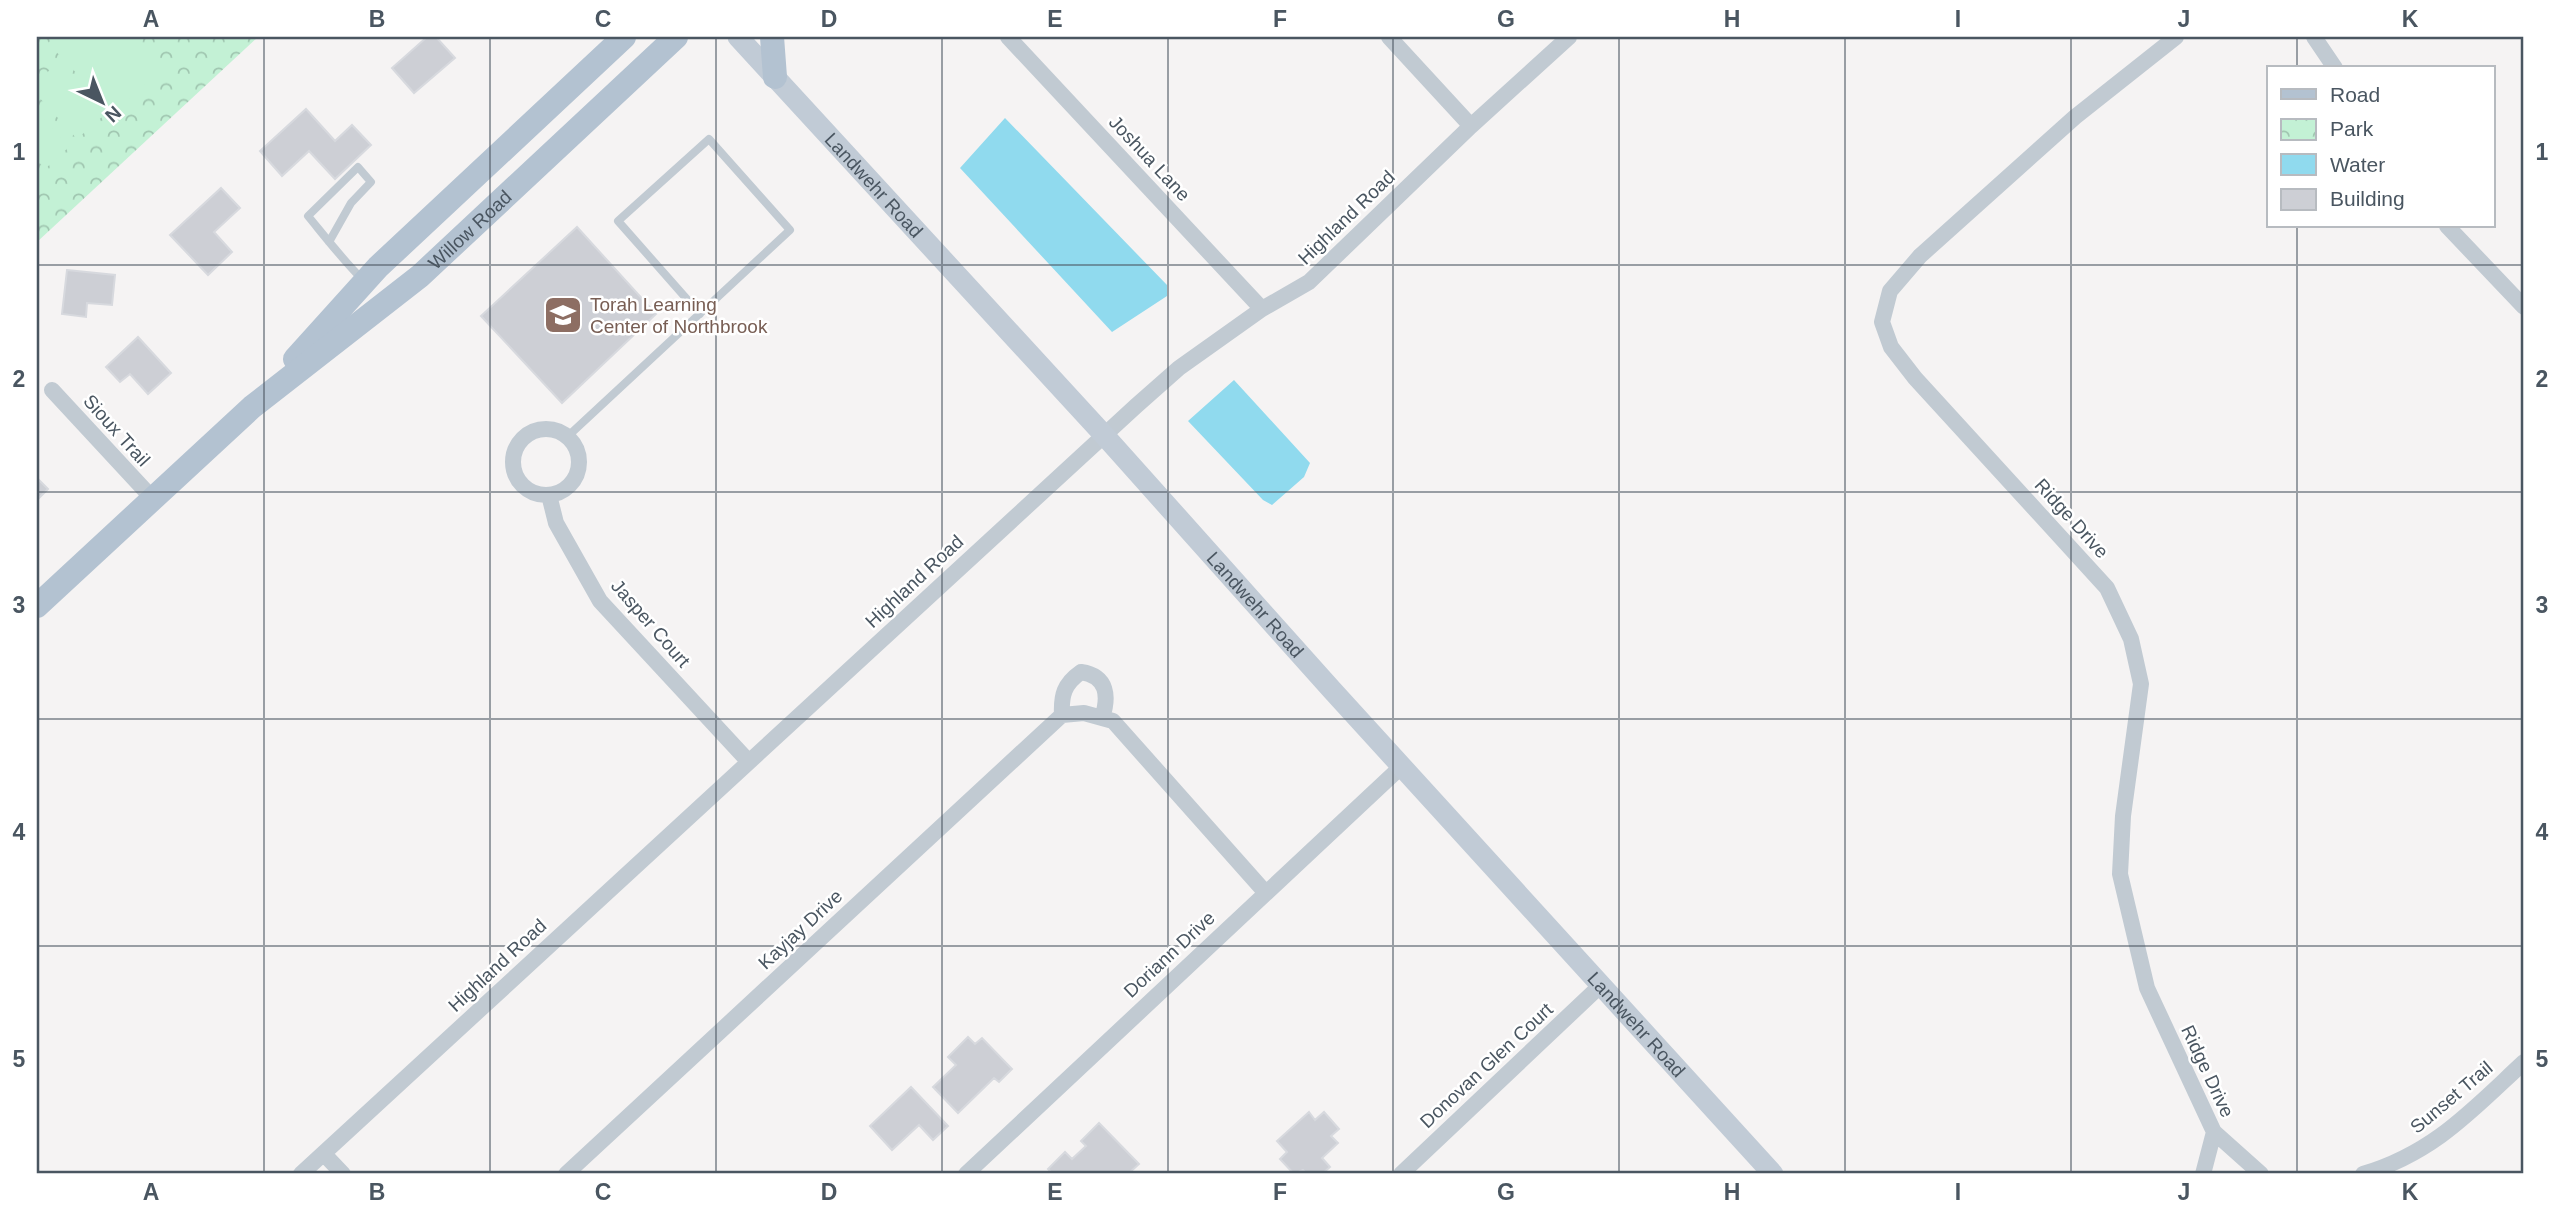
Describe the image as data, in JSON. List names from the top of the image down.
{
  "streets": {
    "main road": ["Landwehr Road", "Willow Road"],
    "street": [
      "Joshua Lane",
      "Highland Road",
      "Sioux Trail",
      "Ridge Drive",
      "Jasper Court",
      "Kayjay Drive",
      "Doriann Drive",
      "Donovan Glen Court",
      "Sunset Trail"
    ]
  },
  "crossings": [
    ["Joshua Lane", "Highland Road"],
    ["Landwehr Road", "Highland Road"],
    ["Landwehr Road", "Doriann Drive"],
    ["Landwehr Road", "Donovan Glen Court"],
    ["Highland Road", "Jasper Court"],
    ["Willow Road", "Sioux Trail"]
  ],
  "places": {
    "school or university": ["Torah Learning Center of Northbrook"]
  },
  "legend": [
    "Road",
    "Park",
    "Water",
    "Building"
  ],
  "north": "bottom right",
  "grid": {
    "columns": [
      "A",
      "B",
      "C",
      "D",
      "E",
      "F",
      "G",
      "H",
      "I",
      "J",
      "K"
    ],
    "rows": [
      "1",
      "2",
      "3",
      "4",
      "5"
    ]
  }
}
